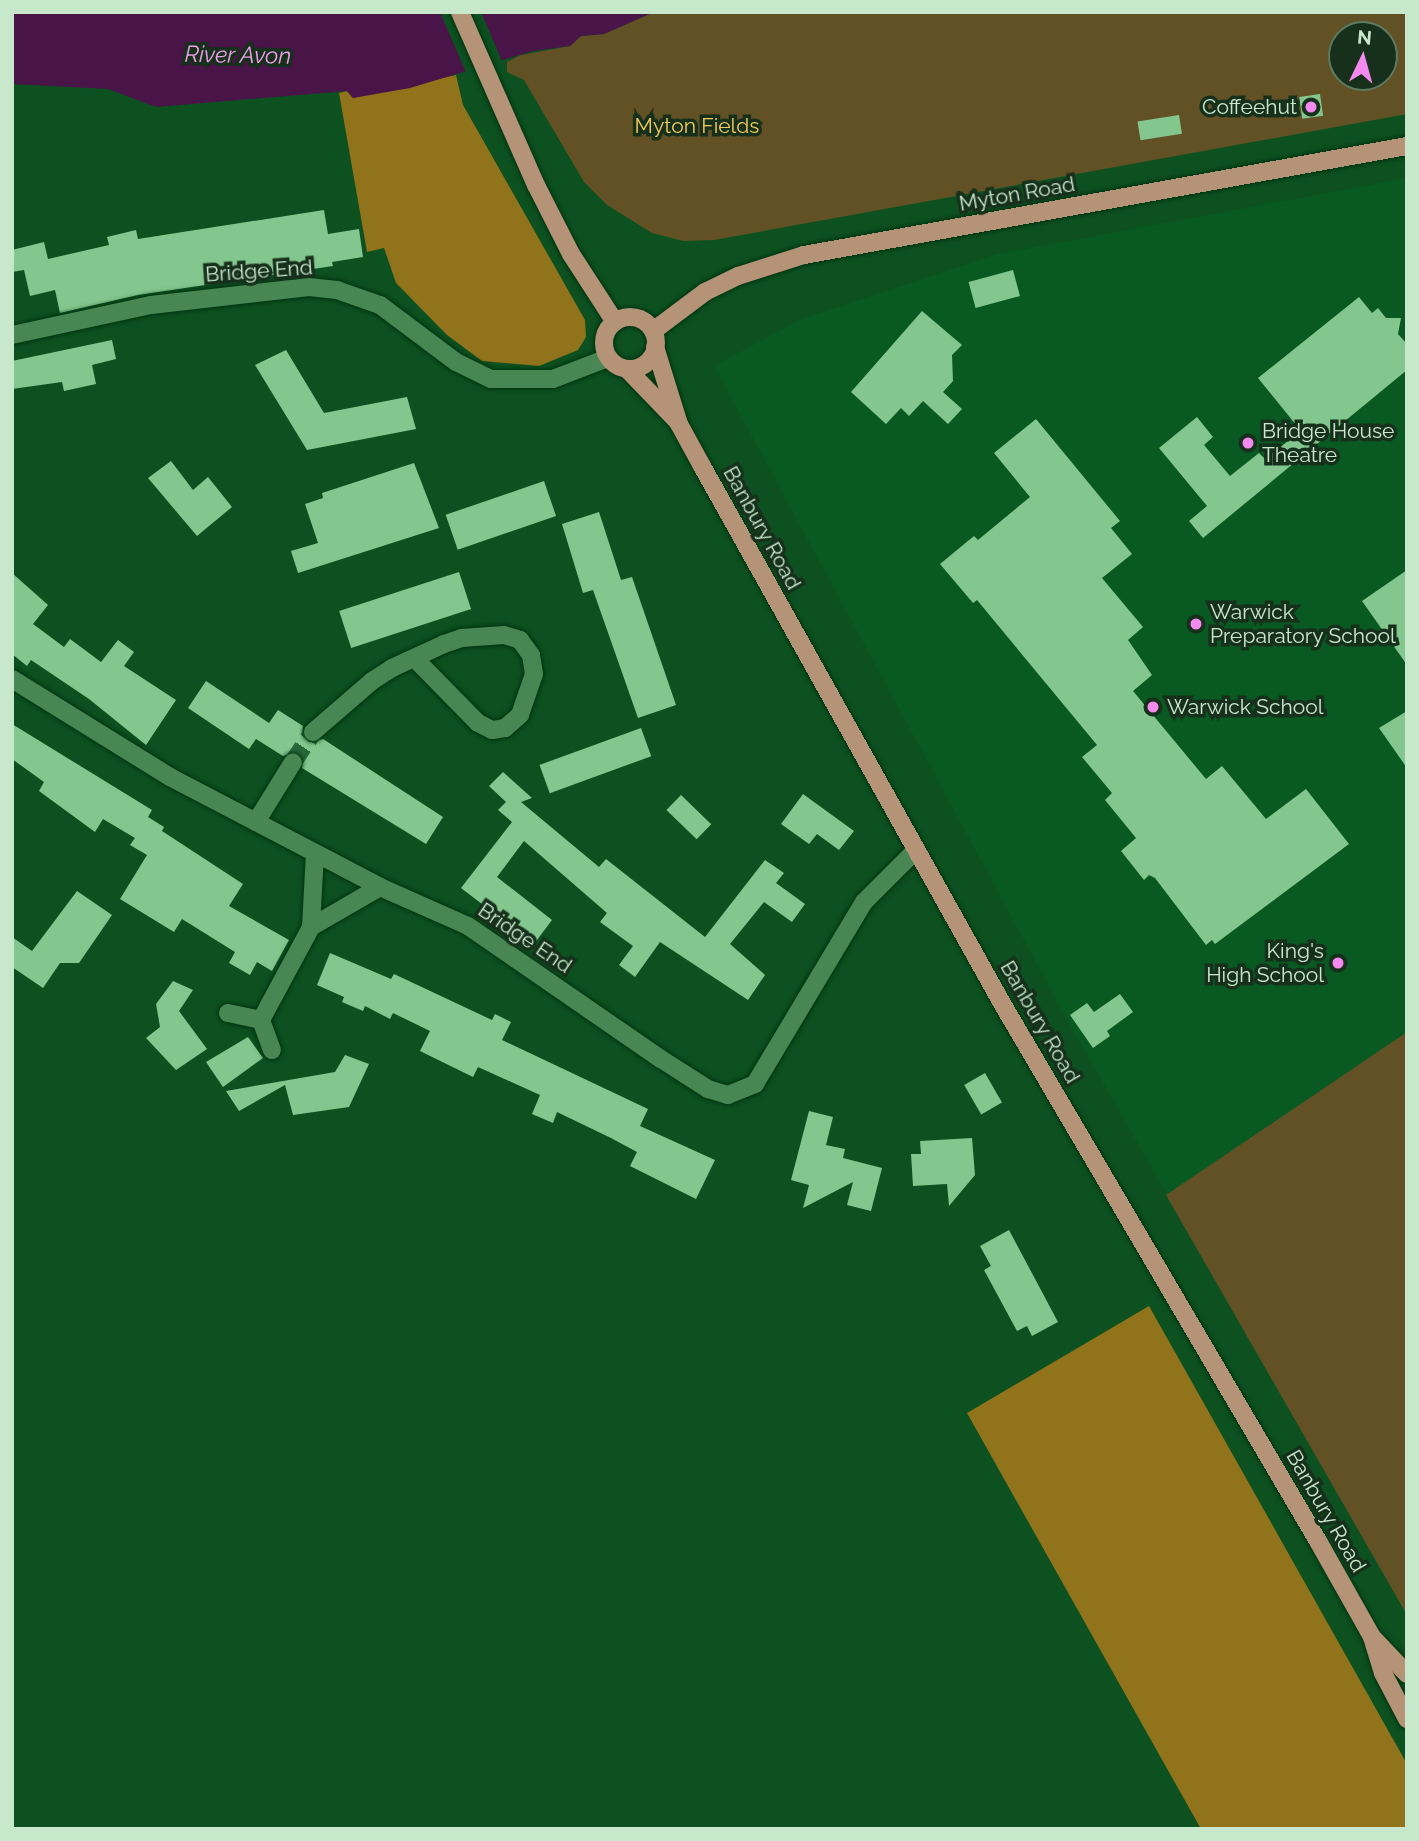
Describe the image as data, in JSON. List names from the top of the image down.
{
  "streets": {
    "main road": ["Myton Road", "Banbury Road"],
    "street": ["Bridge End"]
  },
  "crossings": [
    ["Myton Road", "Bridge End"],
    ["Myton Road", "Banbury Road"],
    ["Bridge End", "Banbury Road"]
  ],
  "water": ["River Avon"],
  "parks": ["Myton Fields"],
  "places": [
    "Coffeehut",
    "Bridge House Theatre",
    "Warwick Preparatory School",
    "Warwick School",
    "King's High School"
  ],
  "north": "top"
}
